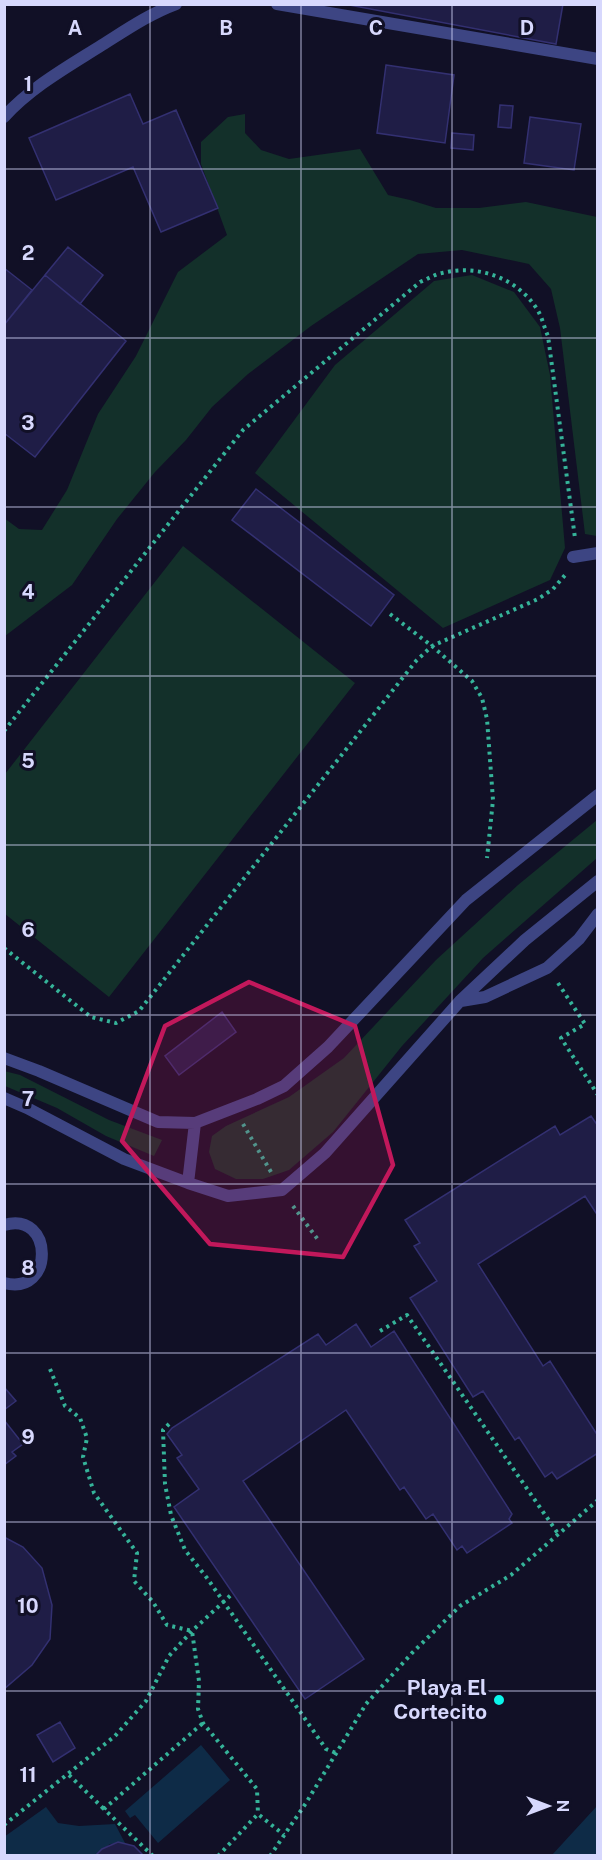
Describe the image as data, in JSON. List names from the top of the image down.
{
  "places": ["Playa El Cortecito"],
  "north": "right",
  "grid": {
    "columns": [
      "A",
      "B",
      "C",
      "D"
    ],
    "rows": [
      "1",
      "2",
      "3",
      "4",
      "5",
      "6",
      "7",
      "8",
      "9",
      "10",
      "11"
    ]
  }
}
